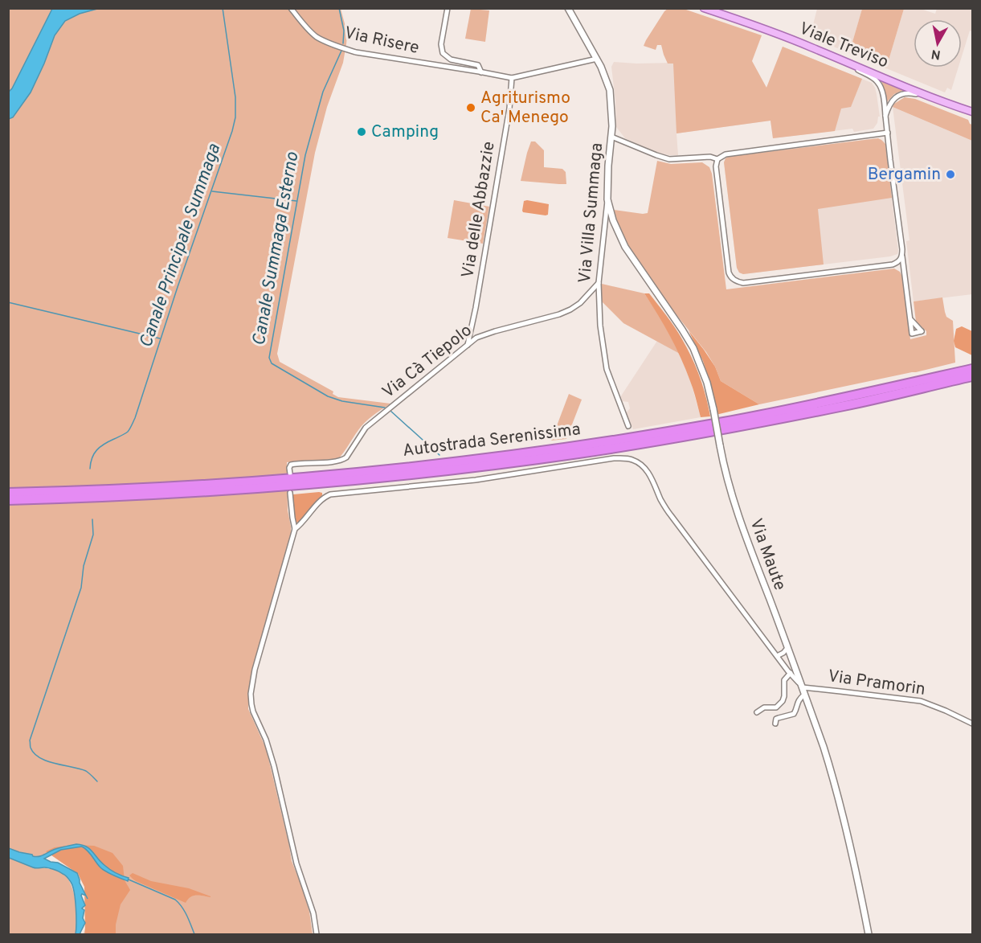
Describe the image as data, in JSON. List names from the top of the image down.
{
  "streets": {
    "highway": ["Autostrada Serenissima"],
    "main road": ["Viale Treviso"],
    "street": [
      "Via Risere",
      "Via delle Abbazzie",
      "Via Villa Summaga",
      "Via Cà Tiepolo",
      "Via Maute",
      "Via Pramorin"
    ]
  },
  "crossings": [
    ["Via Risere", "Via delle Abbazzie"],
    ["Via delle Abbazzie", "Via Cà Tiepolo"],
    ["Via Villa Summaga", "Via Cà Tiepolo"],
    ["Via Villa Summaga", "Via Maute"],
    ["Via Maute", "Via Pramorin"]
  ],
  "water": ["Canale Principale Summaga", "Canale Summaga Esterno"],
  "places": ["Agriturismo Ca' Menego", "Camping", "Bergamin"],
  "north": "bottom"
}
